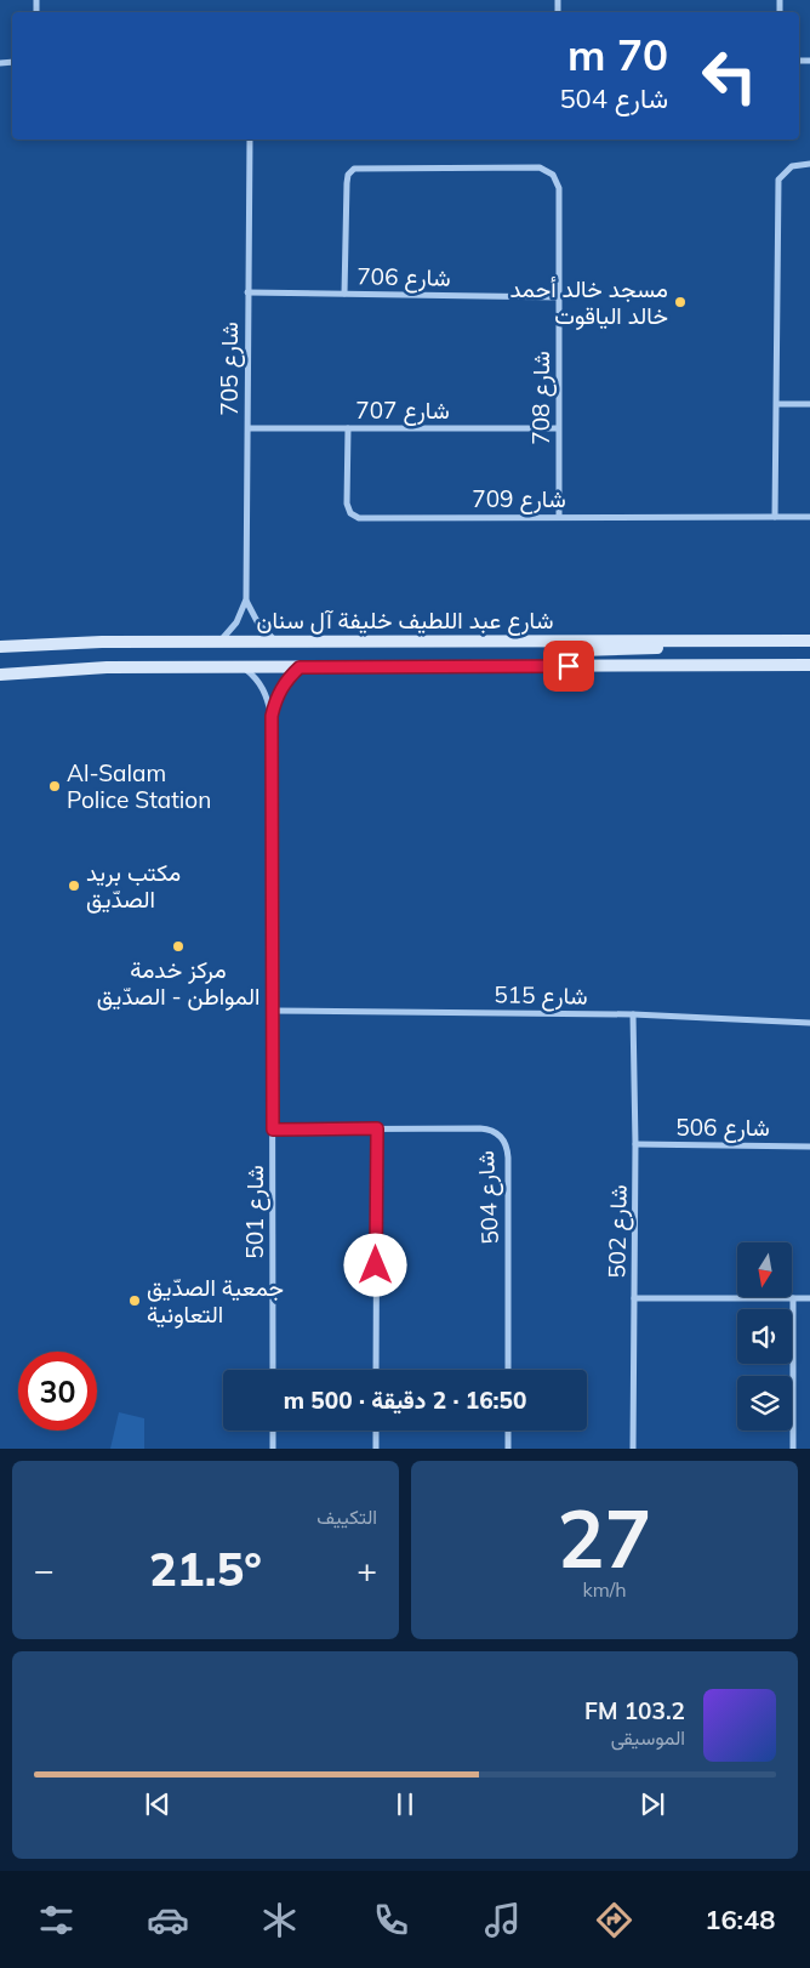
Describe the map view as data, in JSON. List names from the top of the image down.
{
  "streets": {
    "street": [
      "شارع 706",
      "شارع 705",
      "شارع 708",
      "شارع 707",
      "شارع 709",
      "شارع عبد اللطيف خليفة آل سنان",
      "شارع 515",
      "شارع 506",
      "شارع 504",
      "شارع 501",
      "شارع 502"
    ]
  },
  "crossings": [
    ["شارع 706", "شارع 705"],
    ["شارع 706", "شارع 708"],
    ["شارع 705", "شارع 707"],
    ["شارع 705", "شارع عبد اللطيف خليفة آل سنان"],
    ["شارع 708", "شارع 707"],
    ["شارع 708", "شارع 709"],
    ["شارع 707", "شارع 709"],
    ["شارع عبد اللطيف خليفة آل سنان", "شارع 501"],
    ["شارع 515", "شارع 501"],
    ["شارع 515", "شارع 502"],
    ["شارع 506", "شارع 502"],
    ["شارع 504", "شارع 501"]
  ],
  "places": [
    "مسجد خالد أحمد خالد الياقوت",
    "Al-Salam Police Station",
    "مكتب بريد الصدّيق",
    "مركز خدمة المواطن - الصدّيق",
    "جمعية الصدّيق التعاونية"
  ],
  "north": "bottom",
  "page": {
    "turn": ["70 m", "شارع 504"],
    "limit": "30",
    "trip": "16:50 · 2 دقيقة · 500 m",
    "tile": [
      ["27", "km/h"],
      "التكييف"
    ],
    "heat": ["−", "21.5°", "+"],
    "song": ["103.2 FM", "الموسيقى"],
    "tabs": "16:48"
  }
}
